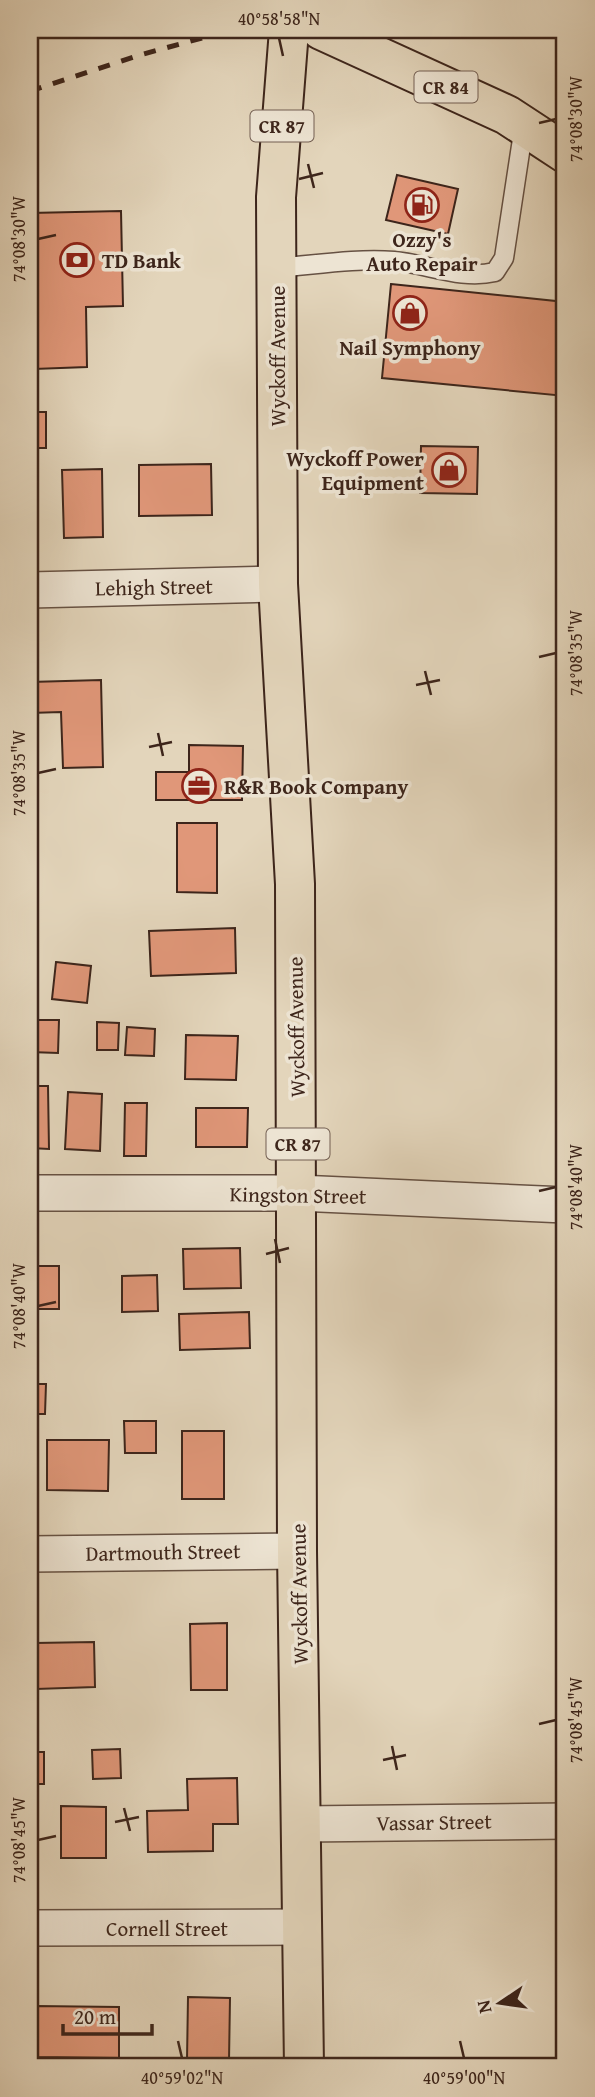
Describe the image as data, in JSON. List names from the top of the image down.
{
  "streets": {
    "main road": ["CR 84", "CR 87", "Wyckoff Avenue"],
    "street": [
      "Lehigh Street",
      "Kingston Street",
      "Dartmouth Street",
      "Vassar Street",
      "Cornell Street"
    ]
  },
  "crossings": [
    ["Wyckoff Avenue", "Lehigh Street"],
    ["Wyckoff Avenue", "Kingston Street"],
    ["Wyckoff Avenue", "Dartmouth Street"],
    ["Wyckoff Avenue", "Vassar Street"],
    ["Wyckoff Avenue", "Cornell Street"]
  ],
  "places": {
    "fuel station": ["Ozzy's Auto Repair"],
    "bank": ["TD Bank"],
    "shop": ["Nail Symphony", "Wyckoff Power Equipment"],
    "office": ["R&R Book Company"]
  },
  "scale_bar": "20 m",
  "north": "left",
  "coordinates": [
    "40°58'58\"N",
    "74°08'30\"W",
    "74°08'35\"W",
    "74°08'40\"W",
    "74°08'45\"W",
    "40°59'02\"N",
    "40°59'00\"N"
  ]
}
